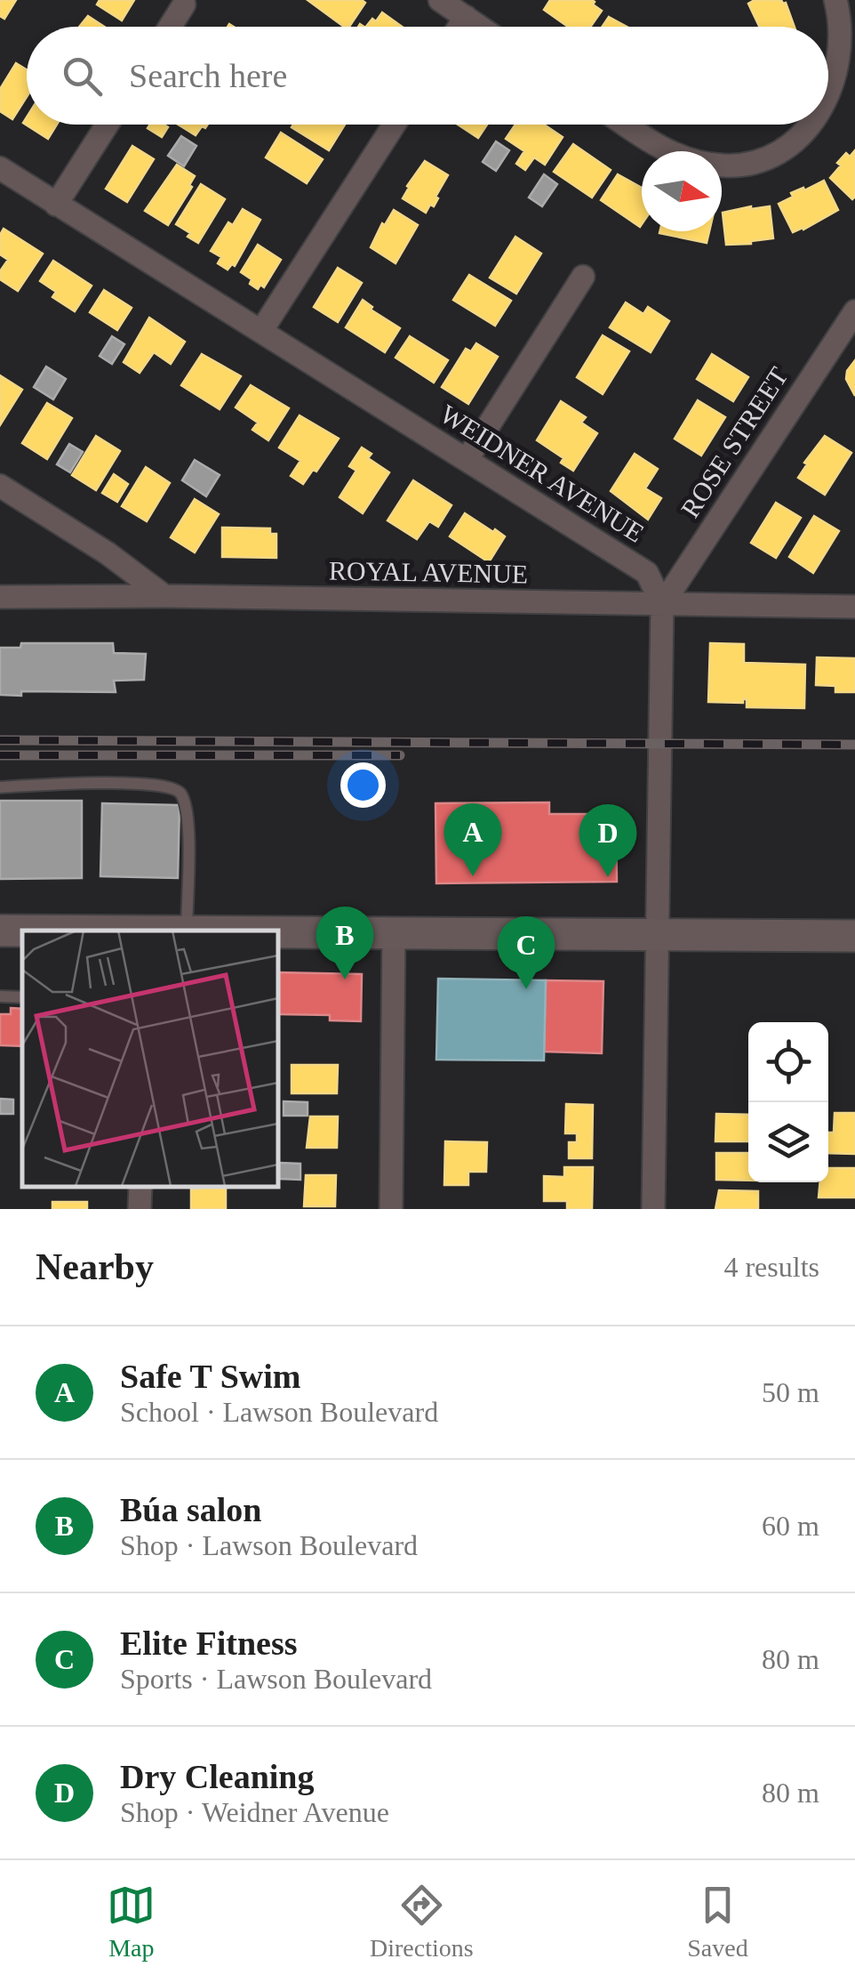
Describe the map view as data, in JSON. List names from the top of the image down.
{
  "streets": {
    "street": ["ROSE STREET", "WEIDNER AVENUE", "ROYAL AVENUE"]
  },
  "crossings": [
    ["ROSE STREET", "WEIDNER AVENUE"],
    ["ROSE STREET", "ROYAL AVENUE"],
    ["WEIDNER AVENUE", "ROYAL AVENUE"]
  ],
  "north": "right",
  "page": {
    "search": "Search here",
    "pins": [
      "A",
      "D",
      "B",
      "C"
    ],
    "heading": ["Nearby", "4 results"],
    "list": [
      {
        "mark": "A",
        "name": "Safe T Swim",
        "note": "School · Lawson Boulevard",
        "value": "50 m"
      },
      {
        "mark": "B",
        "name": "Búa salon",
        "note": "Shop · Lawson Boulevard",
        "value": "60 m"
      },
      {
        "mark": "C",
        "name": "Elite Fitness",
        "note": "Sports · Lawson Boulevard",
        "value": "80 m"
      },
      {
        "mark": "D",
        "name": "Dry Cleaning",
        "note": "Shop · Weidner Avenue",
        "value": "80 m"
      }
    ],
    "nav": ["Map", "Directions", "Saved"]
  }
}
